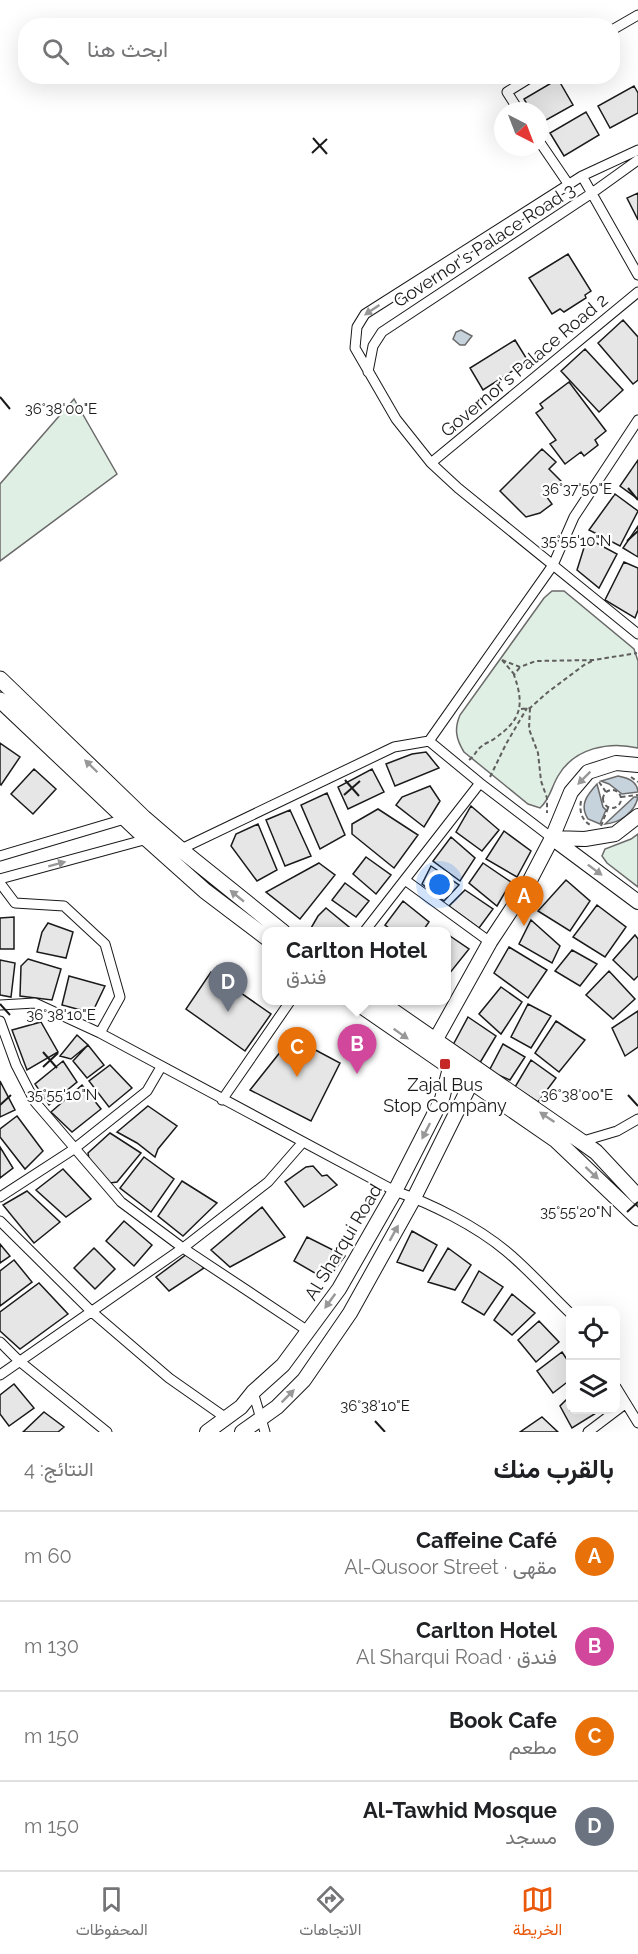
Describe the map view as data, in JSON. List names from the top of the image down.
{
  "streets": {
    "street": ["Governor's Palace Road 3", "Governor's Palace Road 2", "Al Sharqui Road"]
  },
  "places": {
    "transit": ["Zajal Bus Stop Company"]
  },
  "north": "bottom right",
  "page": {
    "search": "ابحث هنا",
    "pins": [
      "A",
      "D",
      "B",
      "C"
    ],
    "popup": ["Carlton Hotel", "فندق"],
    "heading": ["بالقرب منك", "النتائج: 4"],
    "list": [
      {
        "mark": "A",
        "name": "Caffeine Café",
        "note": "مقهى · Al-Qusoor Street",
        "value": "60 m"
      },
      {
        "mark": "B",
        "name": "Carlton Hotel",
        "note": "فندق · Al Sharqui Road",
        "value": "130 m"
      },
      {
        "mark": "C",
        "name": "Book Cafe",
        "note": "مطعم",
        "value": "150 m"
      },
      {
        "mark": "D",
        "name": "Al-Tawhid Mosque",
        "note": "مسجد",
        "value": "150 m"
      }
    ],
    "nav": ["الخريطة", "الاتجاهات", "المحفوظات"]
  },
  "coordinates": [
    "36°38'00\"E",
    "36°37'50\"E",
    "35°55'10\"N",
    "36°38'10\"E",
    "35°55'20\"N"
  ]
}
